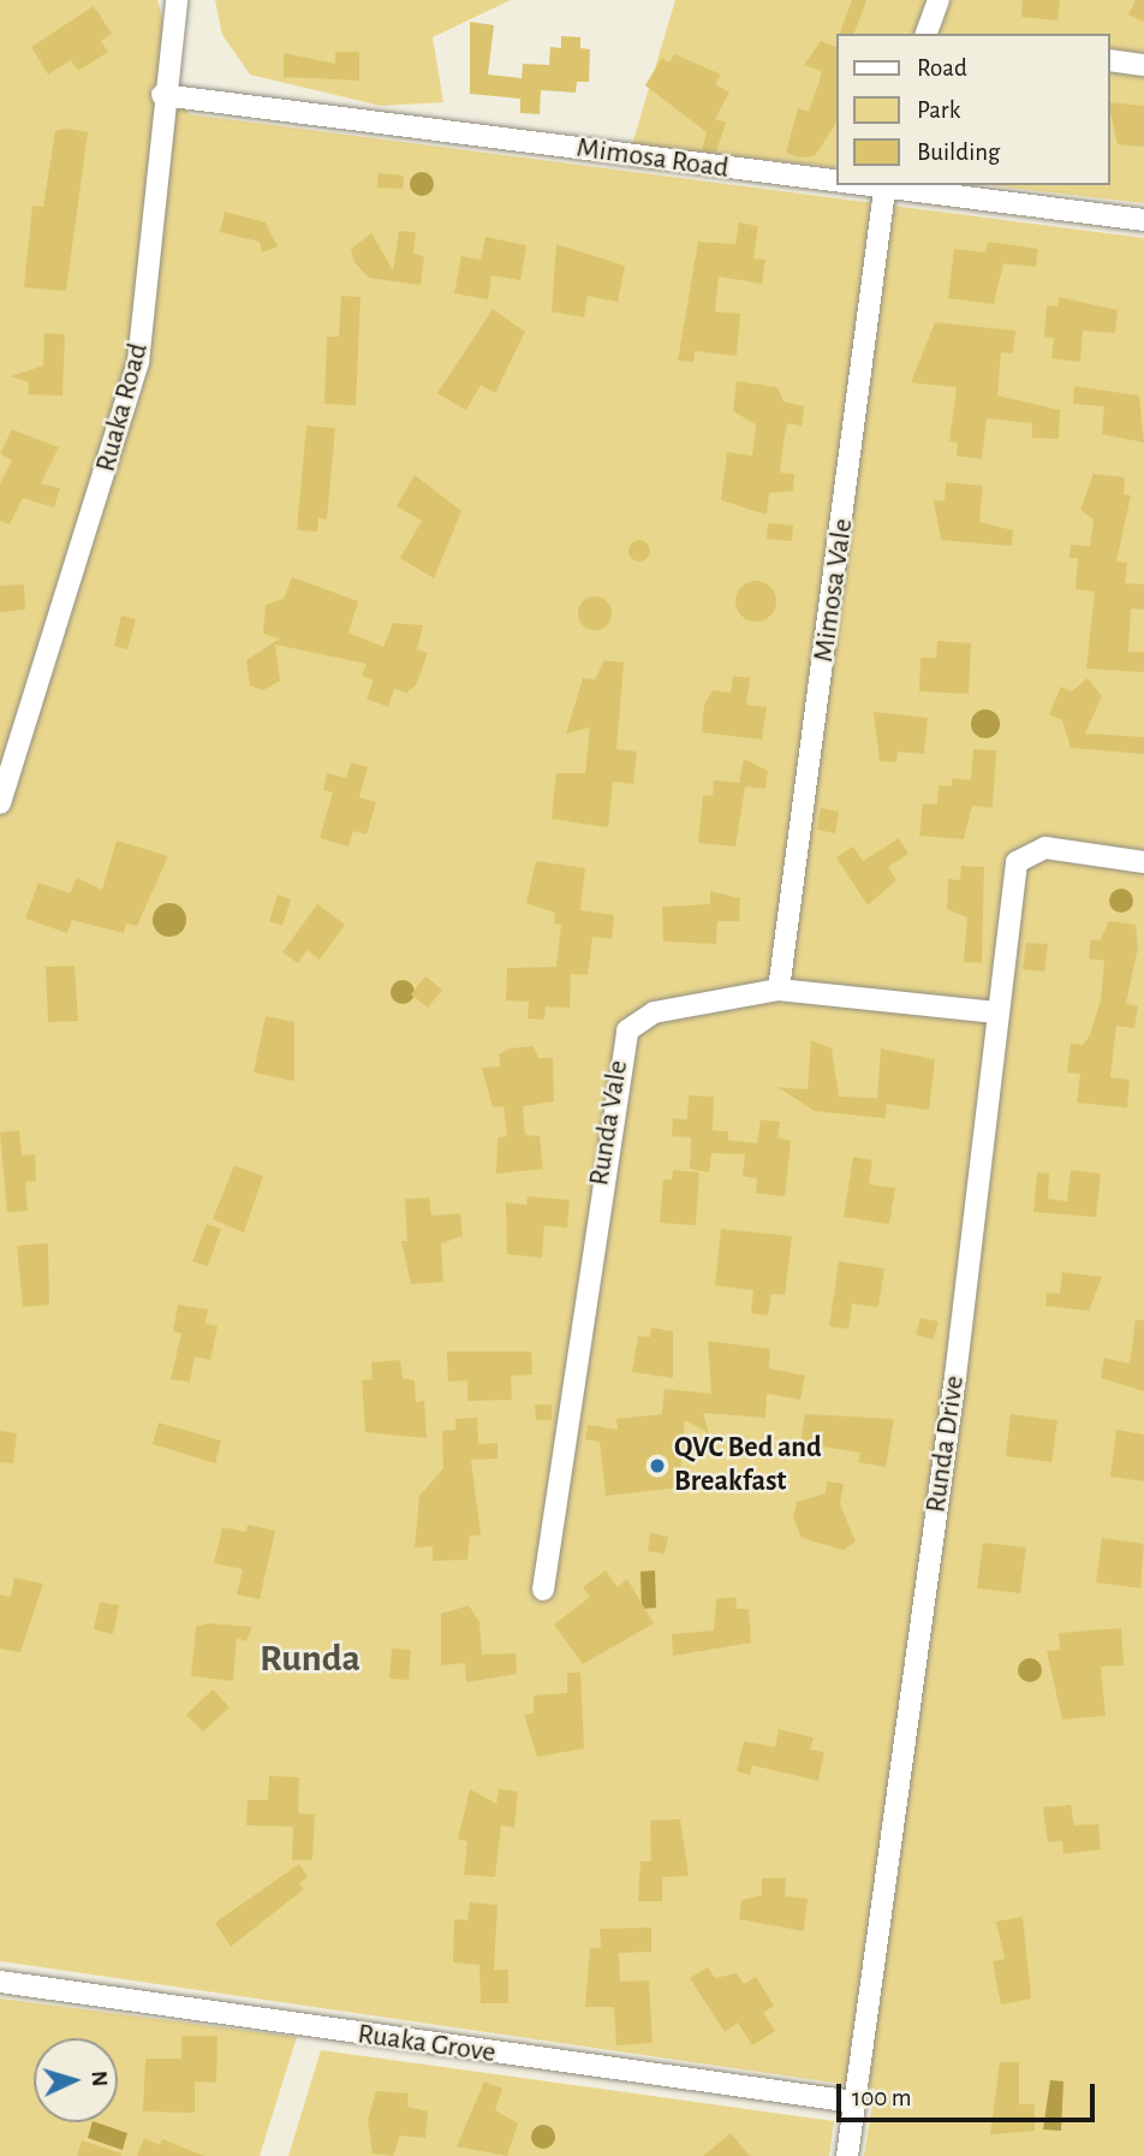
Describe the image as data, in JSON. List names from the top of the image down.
{
  "streets": {
    "street": [
      "Mimosa Road",
      "Ruaka Road",
      "Mimosa Vale",
      "Runda Vale",
      "Runda Drive",
      "Ruaka Grove"
    ]
  },
  "crossings": [
    ["Mimosa Road", "Ruaka Road"],
    ["Mimosa Road", "Mimosa Vale"],
    ["Mimosa Vale", "Runda Vale"],
    ["Runda Vale", "Runda Drive"],
    ["Runda Drive", "Ruaka Grove"]
  ],
  "districts": ["Runda"],
  "places": ["QVC Bed and Breakfast"],
  "legend": ["Road", "Park", "Building"],
  "scale_bar": "100 m",
  "north": "right"
}
